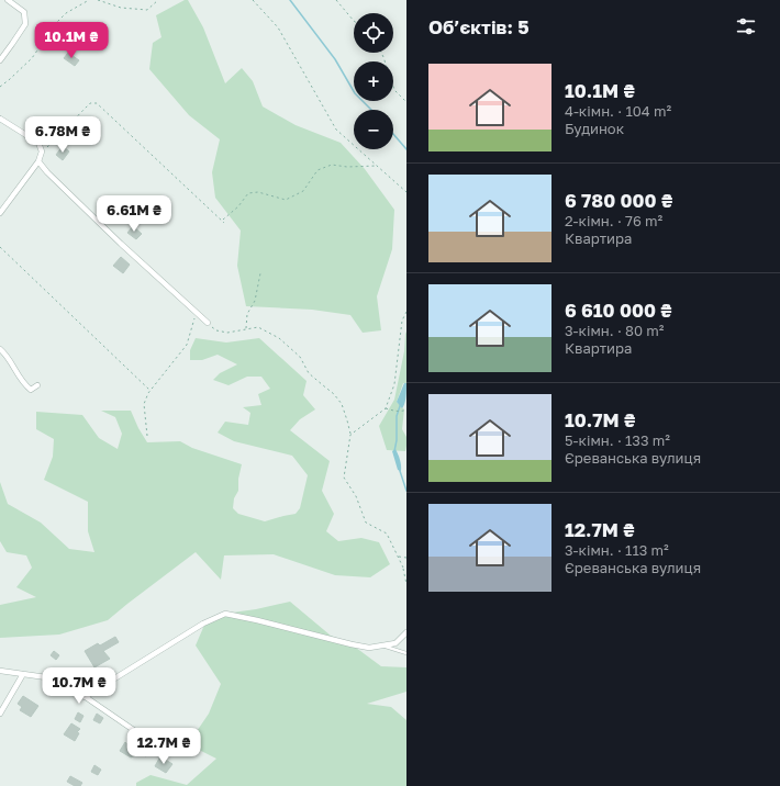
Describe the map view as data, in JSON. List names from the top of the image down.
{
  "page": {
    "heading": "Об’єктів: 5",
    "map_buttons": ["+", "−"],
    "price": [
      "10.1M ₴",
      "6.78M ₴",
      "6.61M ₴",
      "10.7M ₴",
      "12.7M ₴"
    ],
    "list": [
      {
        "name": "10.1M ₴",
        "note": "4-кімн. · 104 m² · Будинок"
      },
      {
        "name": "6 780 000 ₴",
        "note": "2-кімн. · 76 m² · Квартира"
      },
      {
        "name": "6 610 000 ₴",
        "note": "3-кімн. · 80 m² · Квартира"
      },
      {
        "name": "10.7M ₴",
        "note": "5-кімн. · 133 m² · Єреванська вулиця"
      },
      {
        "name": "12.7M ₴",
        "note": "3-кімн. · 113 m² · Єреванська вулиця"
      }
    ]
  }
}
